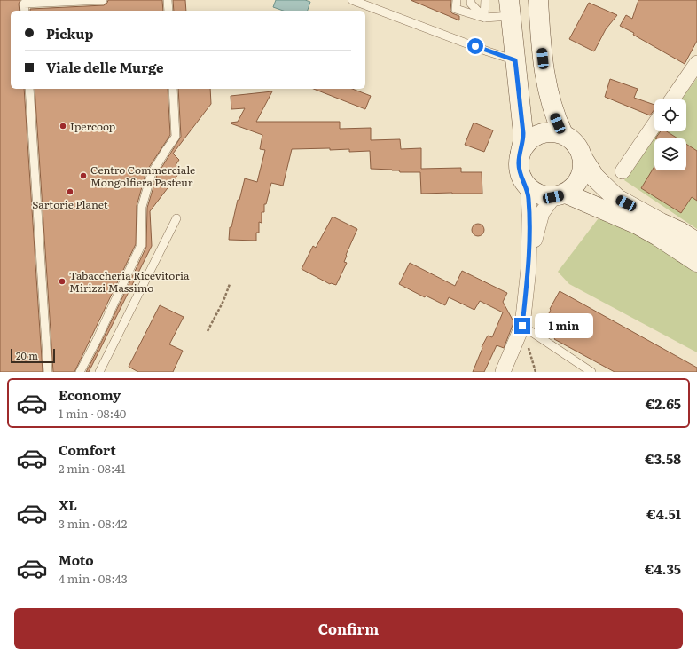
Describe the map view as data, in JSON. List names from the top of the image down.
{
  "places": [
    "Ipercoop",
    "Centro Commerciale Mongolfiera Pasteur",
    "Sartorie Planet",
    "Tabaccheria Ricevitoria Mirizzi Massimo"
  ],
  "scale_bar": "20 m",
  "page": {
    "banner": ["Pickup", "Viale delle Murge"],
    "bubble": "1 min",
    "scale": "20 m",
    "list": [
      {
        "name": "Economy",
        "note": "1 min · 08:40",
        "value": "€2.65"
      },
      {
        "name": "Comfort",
        "note": "2 min · 08:41",
        "value": "€3.58"
      },
      {
        "name": "XL",
        "note": "3 min · 08:42",
        "value": "€4.51"
      },
      {
        "name": "Moto",
        "note": "4 min · 08:43",
        "value": "€4.35"
      }
    ],
    "buttons": "Confirm"
  }
}
